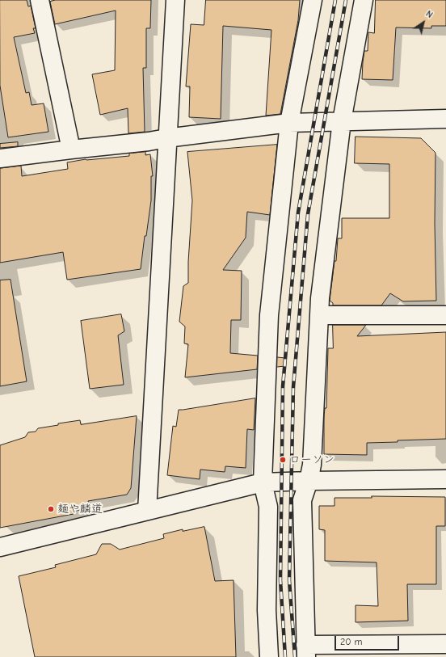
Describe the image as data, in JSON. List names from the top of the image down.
{
  "places": ["ローソン", "麺や麟道"],
  "scale_bar": "20 m",
  "north": "top right"
}
